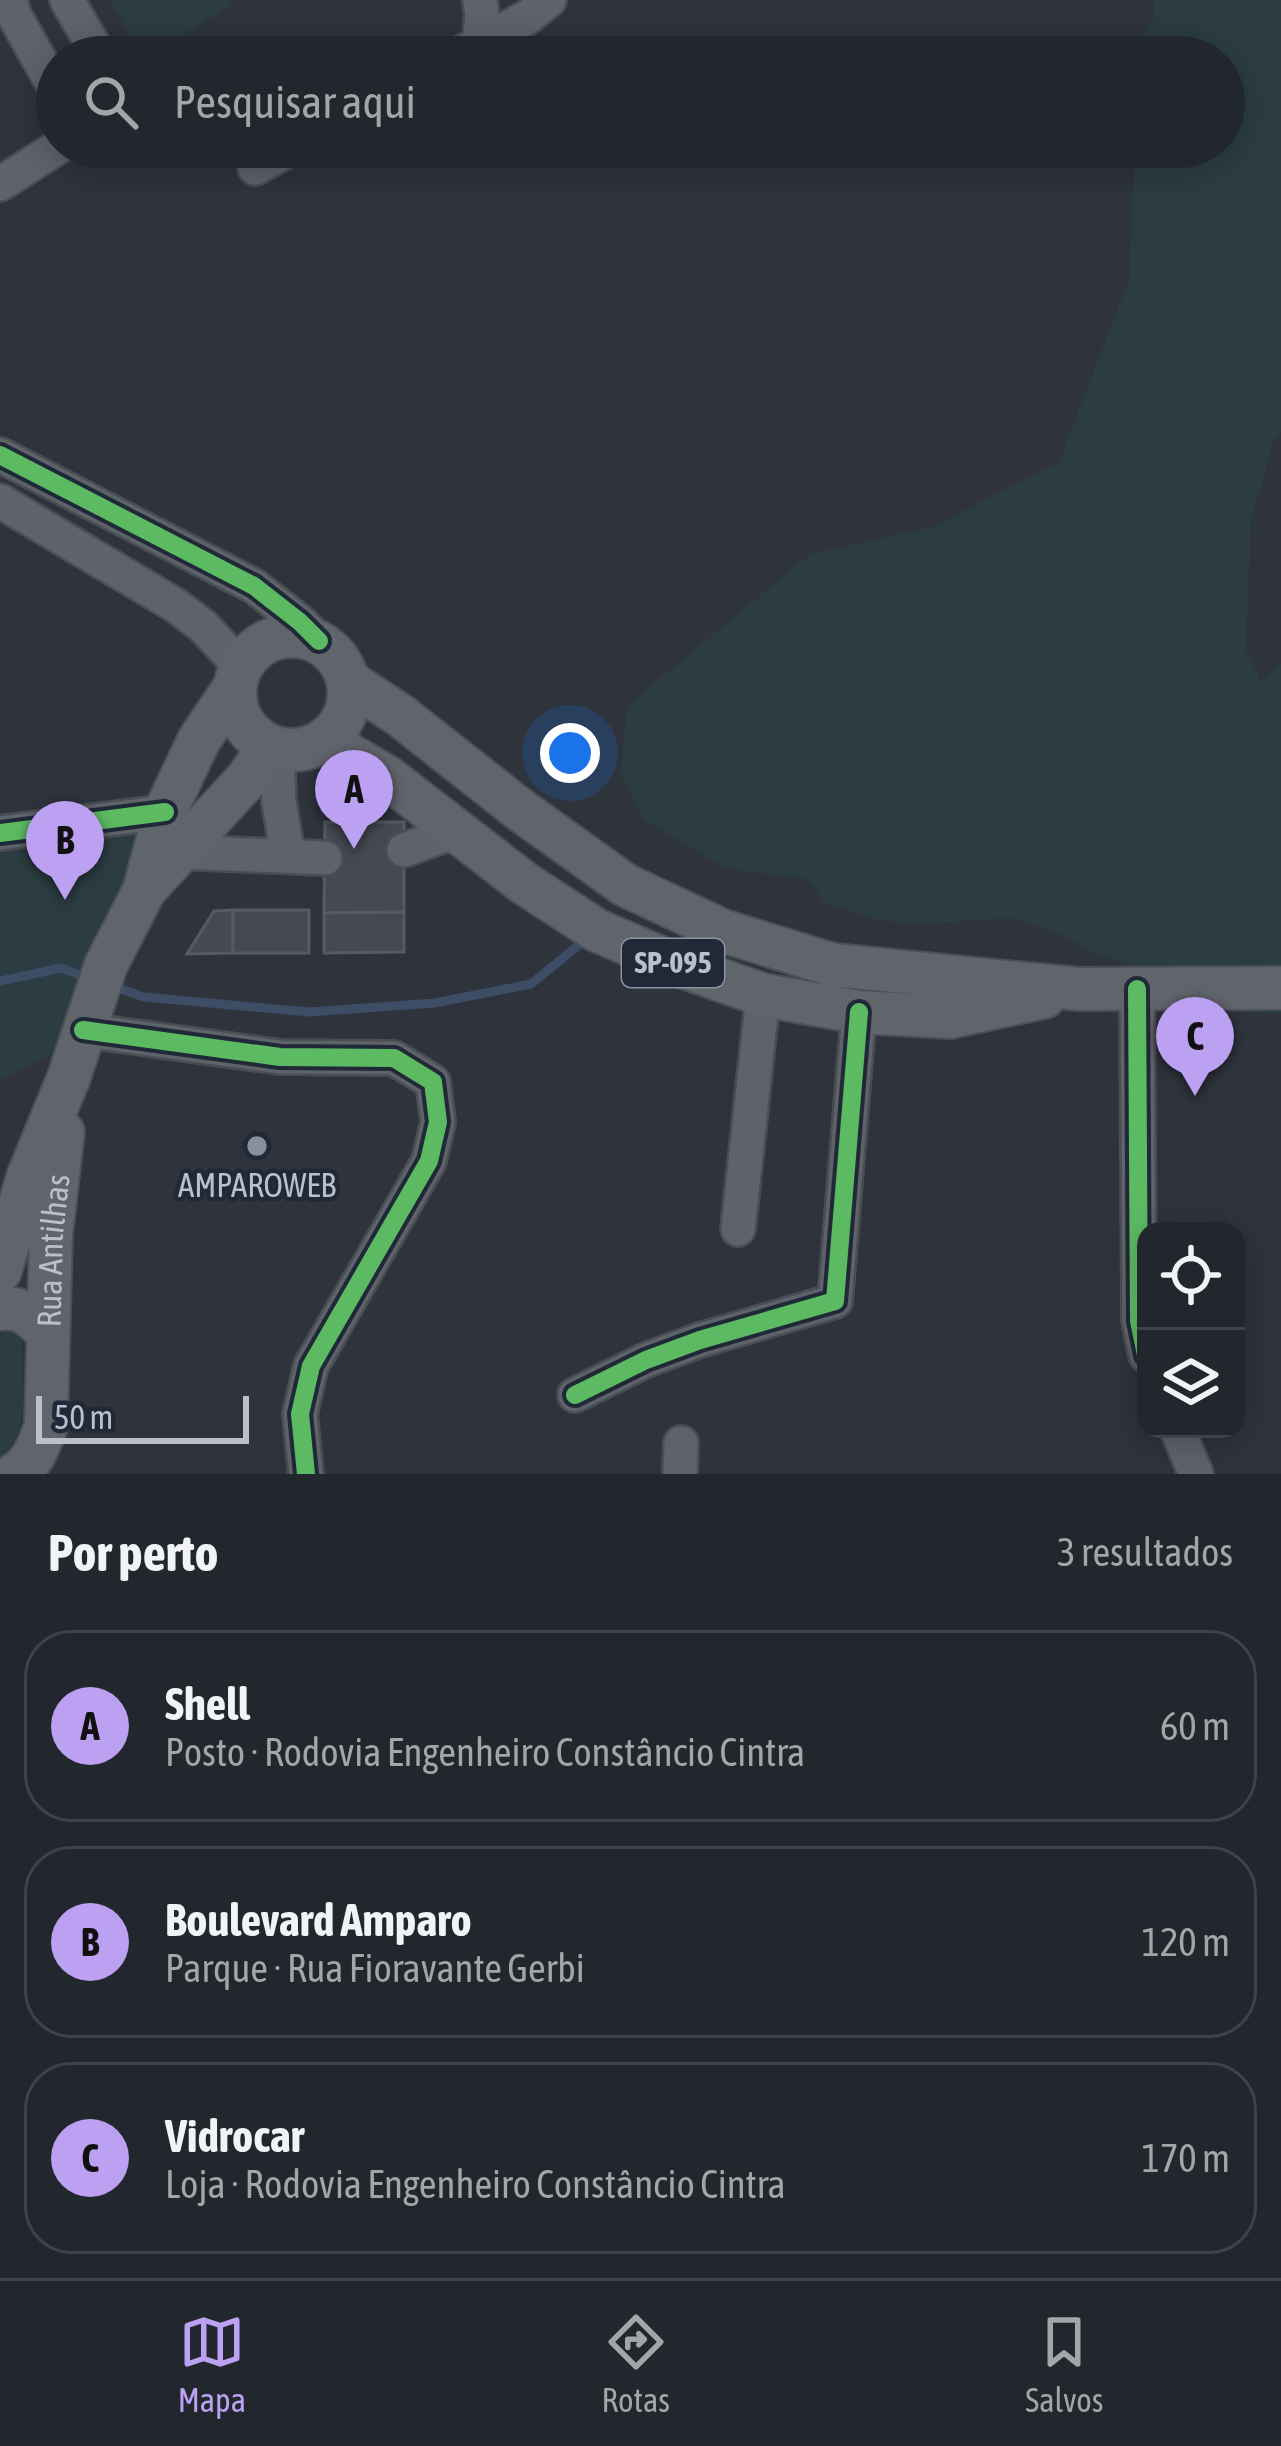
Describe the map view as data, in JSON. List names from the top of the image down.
{
  "streets": {
    "main road": ["SP-095", "Rua Antilhas"]
  },
  "places": ["AMPAROWEB"],
  "scale_bar": "50 m",
  "page": {
    "search": "Pesquisar aqui",
    "pins": ["A", "B", "C"],
    "scale": "50 m",
    "heading": ["Por perto", "3 resultados"],
    "list": [
      {
        "mark": "A",
        "name": "Shell",
        "note": "Posto · Rodovia Engenheiro Constâncio Cintra",
        "value": "60 m"
      },
      {
        "mark": "B",
        "name": "Boulevard Amparo",
        "note": "Parque · Rua Fioravante Gerbi",
        "value": "120 m"
      },
      {
        "mark": "C",
        "name": "Vidrocar",
        "note": "Loja · Rodovia Engenheiro Constâncio Cintra",
        "value": "170 m"
      }
    ],
    "nav": ["Mapa", "Rotas", "Salvos"]
  }
}
